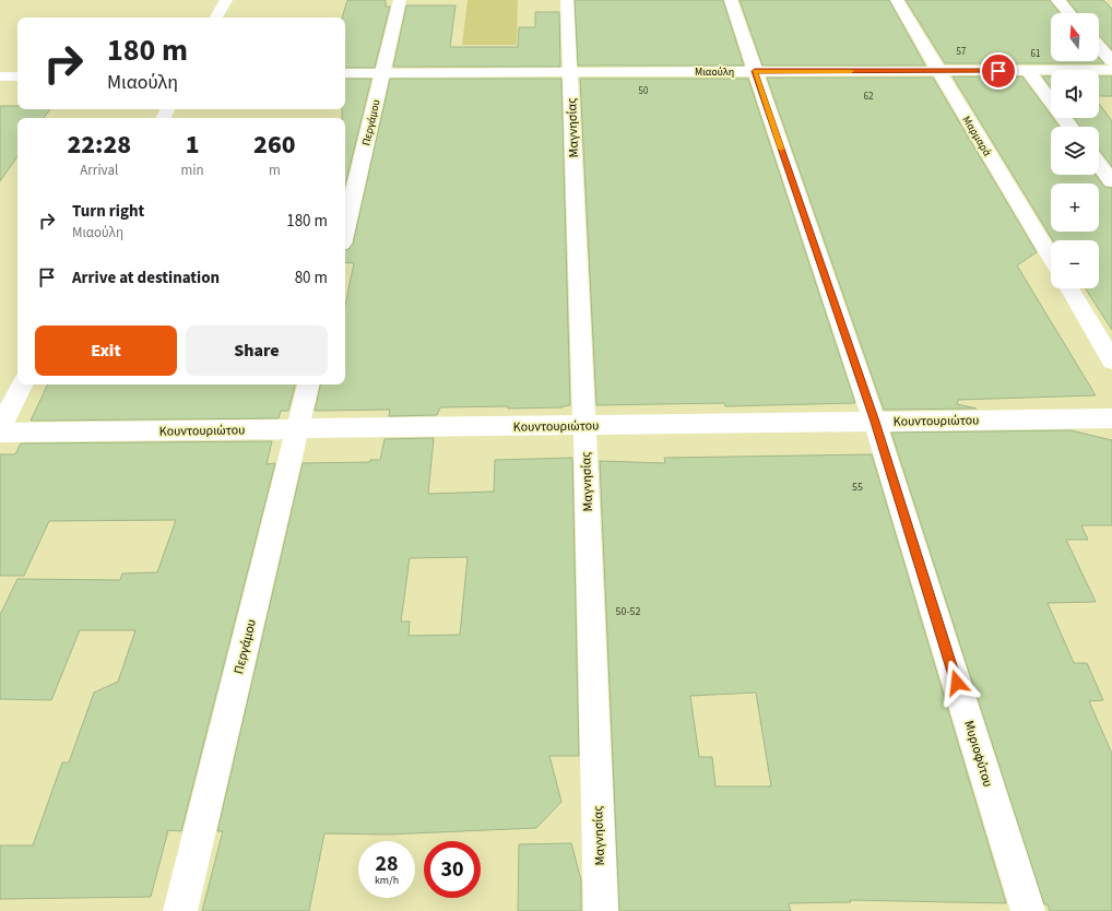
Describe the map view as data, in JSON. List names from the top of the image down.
{
  "streets": {
    "street": [
      "Μιαούλη",
      "Περγάμου",
      "Μαγνησίας",
      "Μαρμαρά",
      "Κουντουριώτου",
      "Μυριοφύτου"
    ]
  },
  "crossings": [
    ["Μιαούλη", "Περγάμου"],
    ["Μιαούλη", "Μαγνησίας"],
    ["Μιαούλη", "Μαρμαρά"],
    ["Μιαούλη", "Μυριοφύτου"],
    ["Περγάμου", "Κουντουριώτου"],
    ["Μαγνησίας", "Κουντουριώτου"],
    ["Κουντουριώτου", "Μυριοφύτου"]
  ],
  "house_numbers": [
    "57",
    "61",
    "50",
    "62",
    "55",
    "50-52"
  ],
  "north": "top",
  "page": {
    "map_buttons": ["+", "−"],
    "turn": ["180 m", "Μιαούλη"],
    "eta": [
      "22:28",
      "Arrival",
      "1",
      "min",
      "260",
      "m"
    ],
    "list": [
      {
        "name": "Turn right",
        "note": "Μιαούλη",
        "value": "180 m"
      },
      {
        "name": "Arrive at destination",
        "value": "80 m"
      }
    ],
    "buttons": ["Exit", "Share"],
    "speed": "28 km/h",
    "limit": "30"
  }
}
